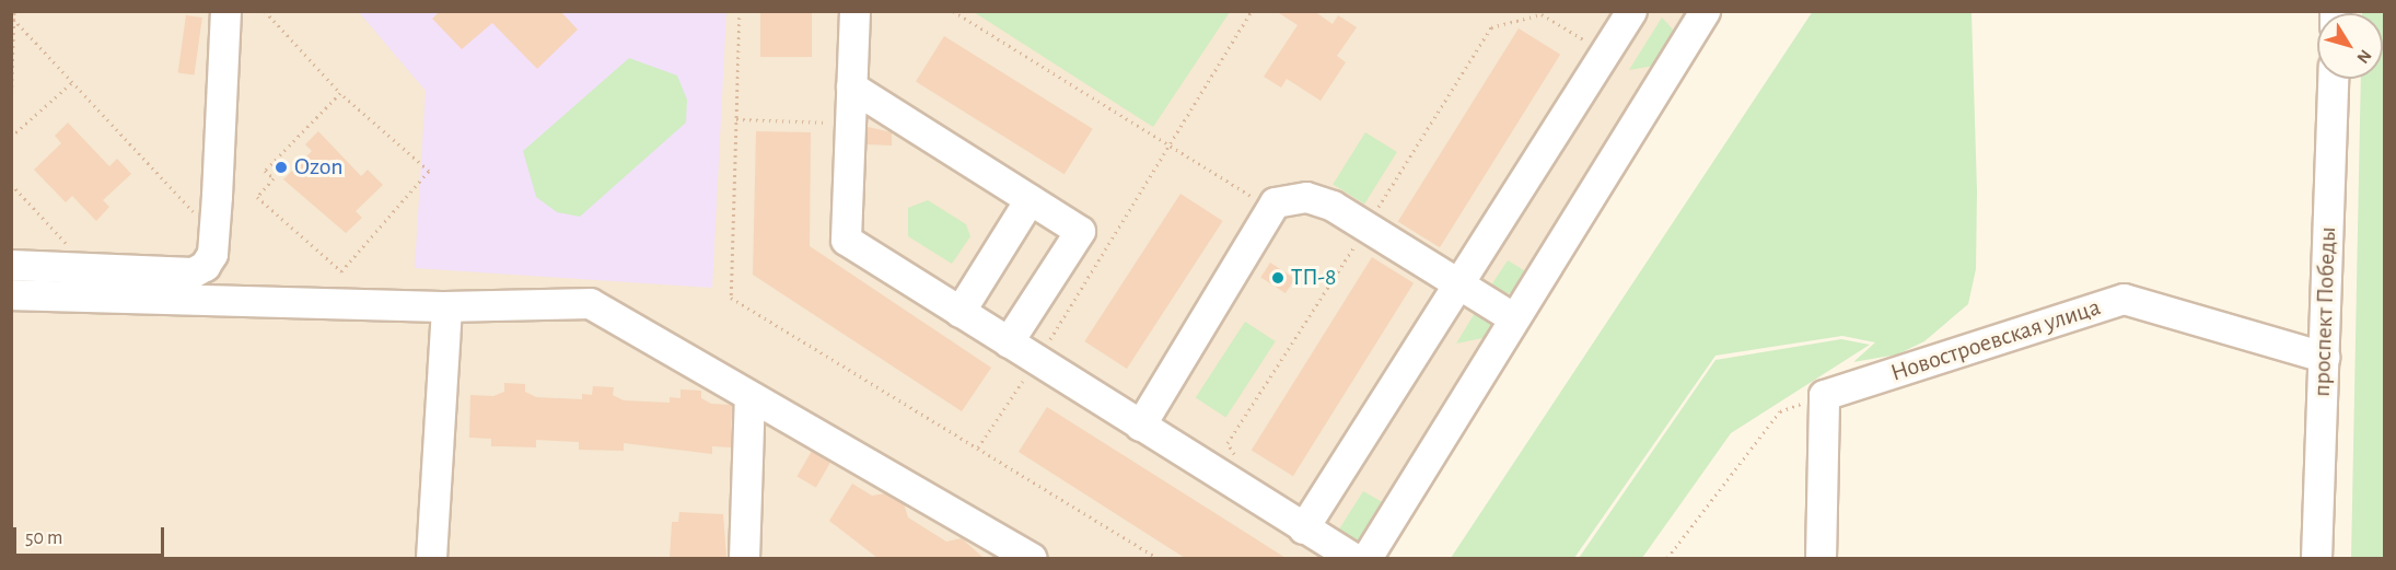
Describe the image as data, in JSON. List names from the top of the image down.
{
  "streets": {
    "street": ["проспект Победы", "Новостроевская улица"]
  },
  "crossings": [
    ["проспект Победы", "Новостроевская улица"]
  ],
  "places": ["Ozon", "ТП-8"],
  "scale_bar": "50 m",
  "north": "bottom right"
}
